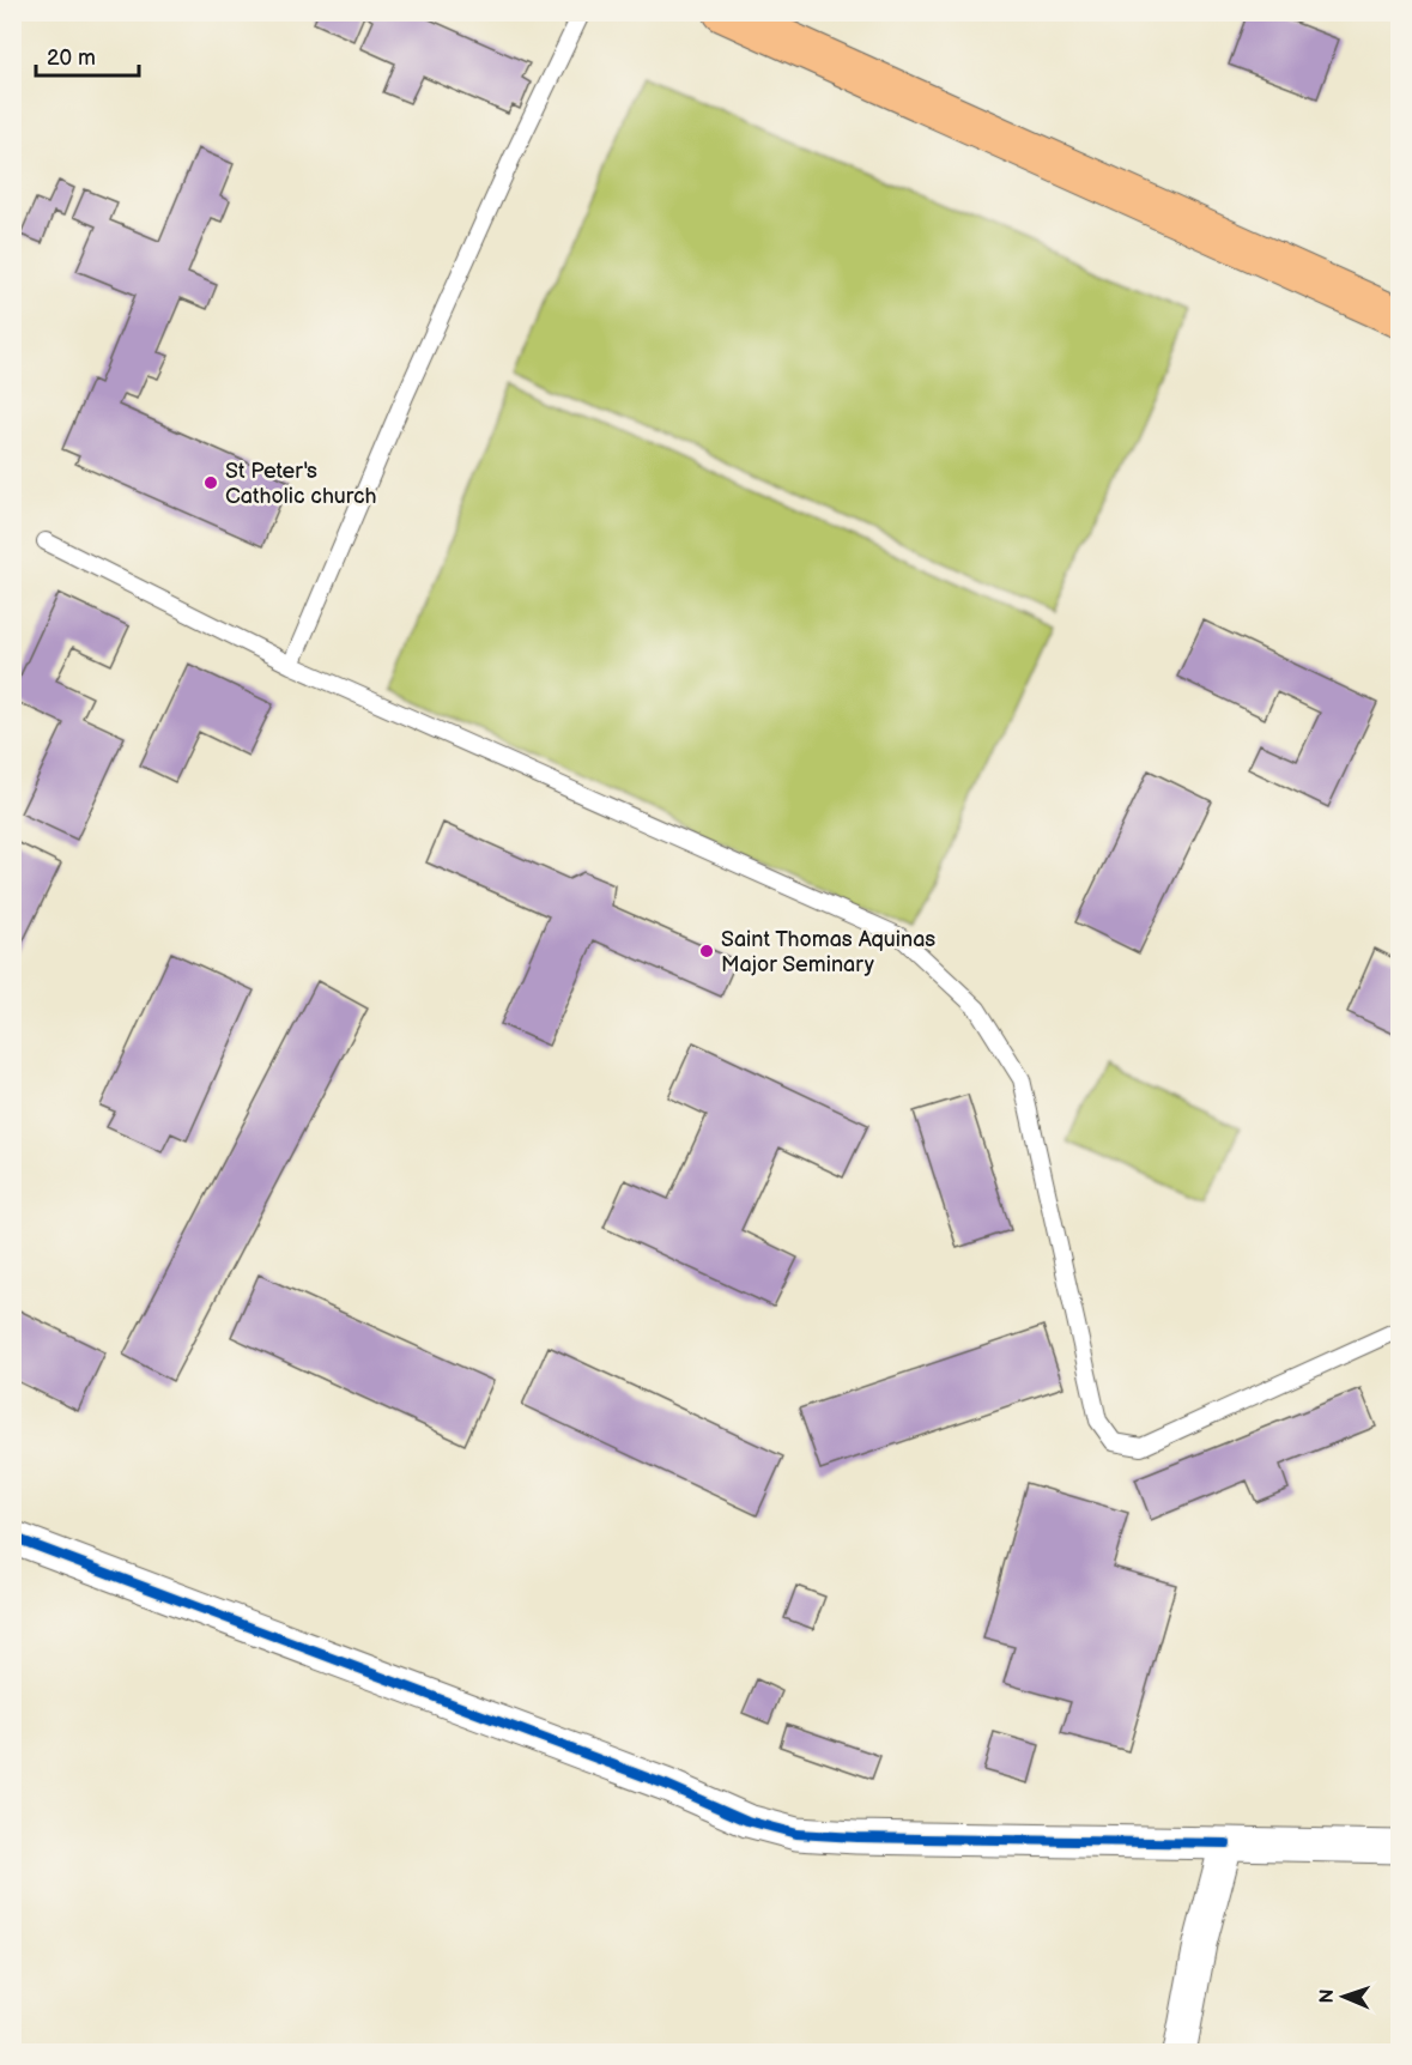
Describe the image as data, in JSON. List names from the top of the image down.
{
  "places": ["St Peter's Catholic church", "Saint Thomas Aquinas Major Seminary"],
  "scale_bar": "20 m",
  "north": "left"
}
